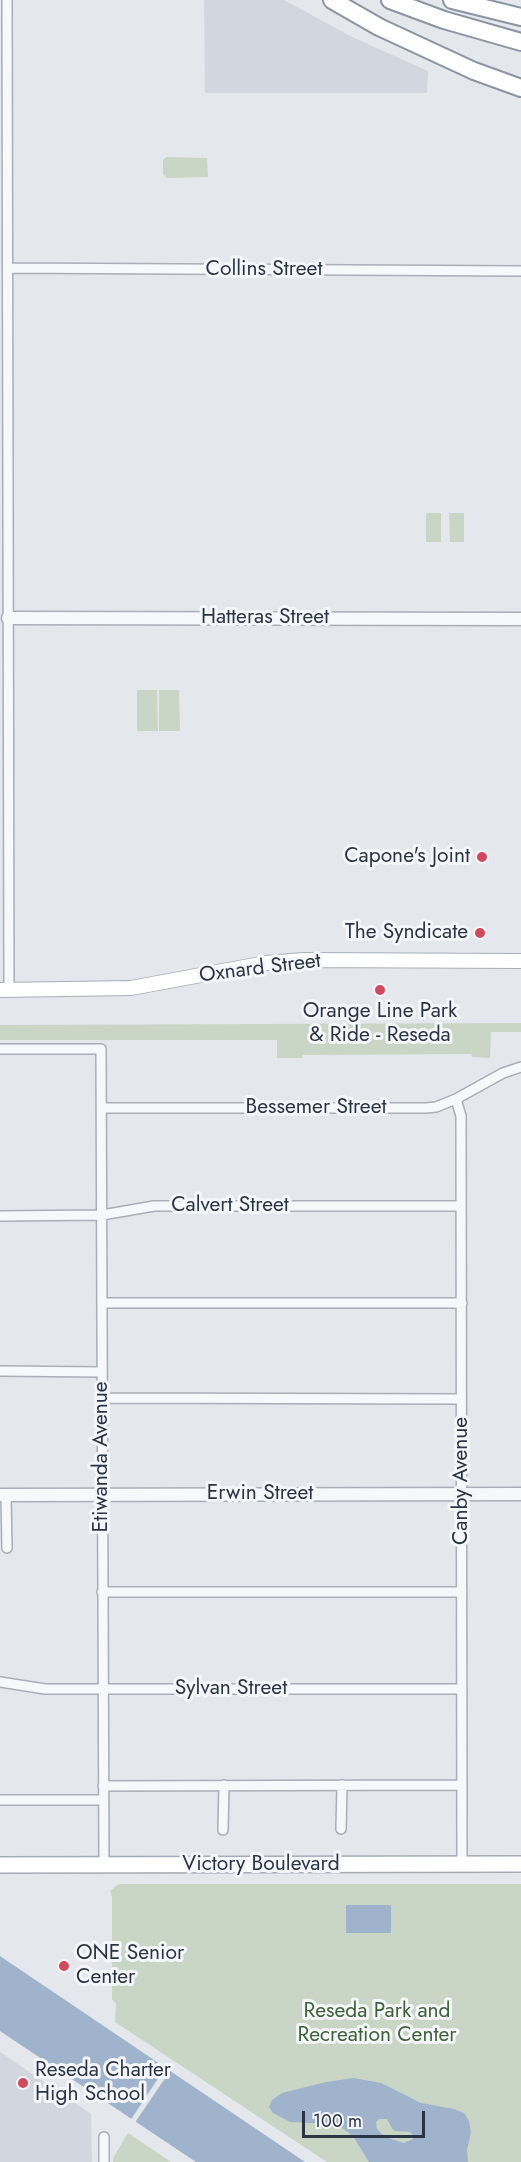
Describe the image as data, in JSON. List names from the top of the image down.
{
  "streets": {
    "main road": ["Oxnard Street", "Victory Boulevard"],
    "street": [
      "Collins Street",
      "Hatteras Street",
      "Bessemer Street",
      "Calvert Street",
      "Etiwanda Avenue",
      "Canby Avenue",
      "Erwin Street",
      "Sylvan Street"
    ]
  },
  "crossings": [
    ["Bessemer Street", "Etiwanda Avenue"],
    ["Bessemer Street", "Canby Avenue"],
    ["Calvert Street", "Etiwanda Avenue"],
    ["Calvert Street", "Canby Avenue"],
    ["Etiwanda Avenue", "Erwin Street"],
    ["Etiwanda Avenue", "Sylvan Street"],
    ["Etiwanda Avenue", "Victory Boulevard"],
    ["Canby Avenue", "Erwin Street"],
    ["Canby Avenue", "Sylvan Street"],
    ["Canby Avenue", "Victory Boulevard"]
  ],
  "parks": ["Reseda Park and Recreation Center"],
  "places": [
    "Capone's Joint",
    "The Syndicate",
    "Orange Line Park & Ride - Reseda",
    "ONE Senior Center",
    "Reseda Charter High School"
  ],
  "scale_bar": "100 m"
}
